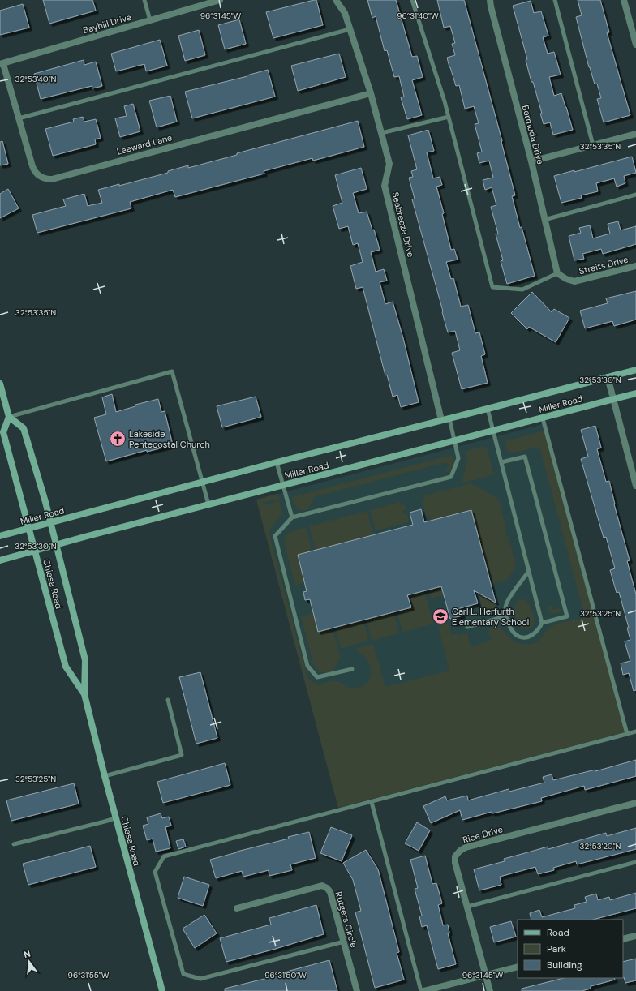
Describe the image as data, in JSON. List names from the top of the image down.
{
  "streets": {
    "main road": ["Miller Road", "Chiesa Road"],
    "street": [
      "Bayhill Drive",
      "Bermuda Drive",
      "Leeward Lane",
      "Seabreeze Drive",
      "Straits Drive",
      "Rice Drive",
      "Rutgers Circle"
    ]
  },
  "crossings": [
    ["Bayhill Drive", "Leeward Lane"],
    ["Bermuda Drive", "Straits Drive"],
    ["Leeward Lane", "Seabreeze Drive"],
    ["Seabreeze Drive", "Miller Road"],
    ["Miller Road", "Chiesa Road"]
  ],
  "places": {
    "church": ["Lakeside Pentecostal Church"],
    "school or university": ["Carl L. Herfurth Elementary School"]
  },
  "legend": ["Road", "Park", "Building"],
  "north": "top",
  "coordinates": [
    "96°31'45\"W",
    "96°31'40\"W",
    "32°53'40\"N",
    "32°53'35\"N",
    "32°53'30\"N",
    "32°53'25\"N",
    "32°53'20\"N",
    "96°31'55\"W",
    "96°31'50\"W"
  ]
}
